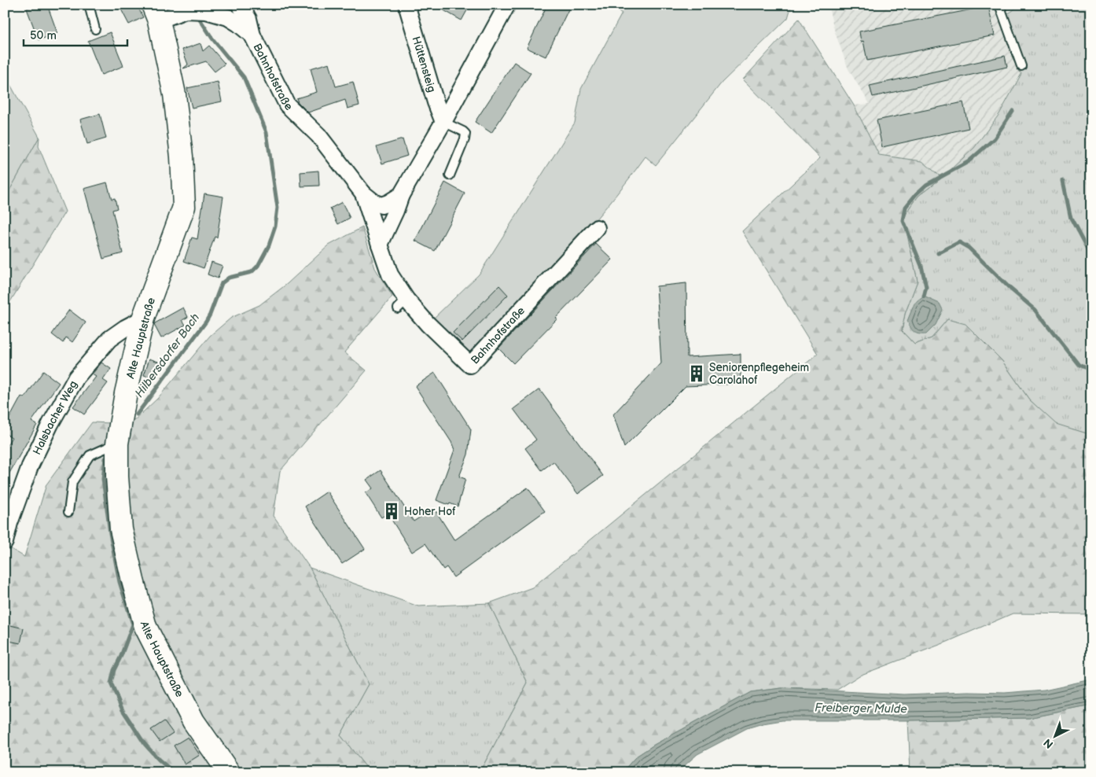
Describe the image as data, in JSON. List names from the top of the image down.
{
  "streets": {
    "main road": ["Alte Hauptstraße"],
    "street": ["Hüttensteig", "Bahnhofstraße", "Halsbacher Weg"]
  },
  "crossings": [
    ["Bahnhofstraße", "Alte Hauptstraße"],
    ["Alte Hauptstraße", "Halsbacher Weg"]
  ],
  "water": ["Hilbersdorfer Bach", "Freiberger Mulde"],
  "places": {
    "building": ["Seniorenpflegeheim Carolahof", "Hoher Hof"]
  },
  "scale_bar": "50 m",
  "north": "bottom left"
}
